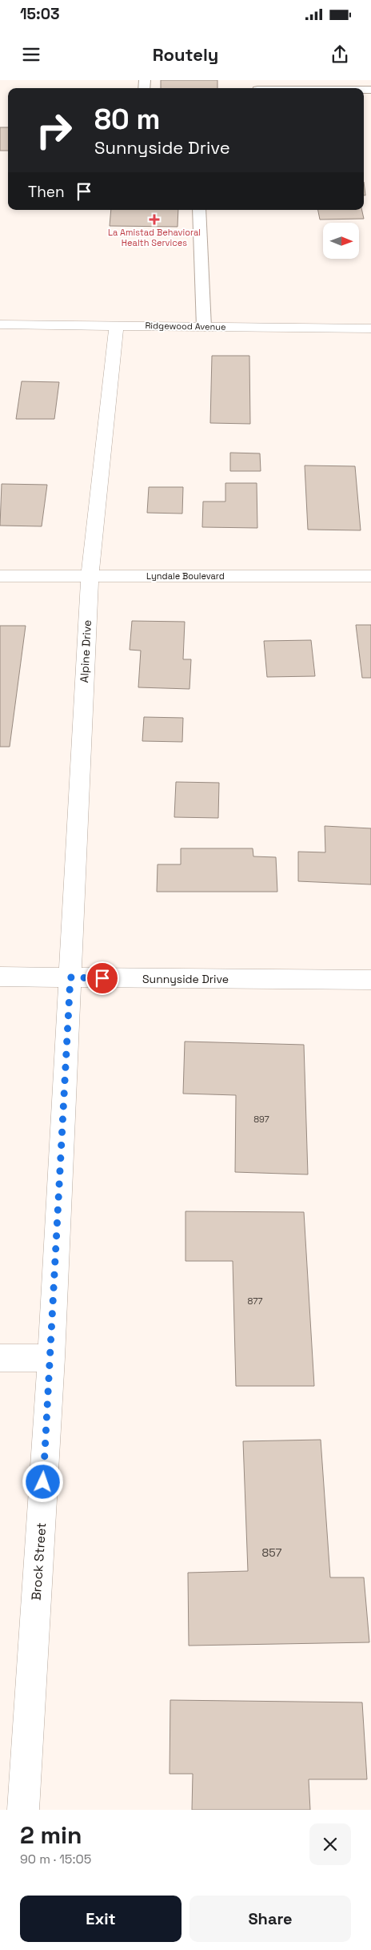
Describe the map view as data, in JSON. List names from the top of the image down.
{
  "streets": {
    "street": [
      "Ridgewood Avenue",
      "Lyndale Boulevard",
      "Alpine Drive",
      "Sunnyside Drive",
      "Brock Street"
    ]
  },
  "crossings": [
    ["Ridgewood Avenue", "Alpine Drive"],
    ["Lyndale Boulevard", "Alpine Drive"],
    ["Alpine Drive", "Sunnyside Drive"],
    ["Alpine Drive", "Brock Street"],
    ["Sunnyside Drive", "Brock Street"]
  ],
  "places": {
    "health": ["La Amistad Behavioral Health Services"]
  },
  "house_numbers": ["897", "877", "857"],
  "north": "right",
  "page": {
    "status": "15:03",
    "header": "Routely",
    "turn": ["80 m", "Sunnyside Drive"],
    "then": "Then",
    "heading": ["2 min", "90 m · 15:05"],
    "buttons": ["Exit", "Share"]
  }
}
